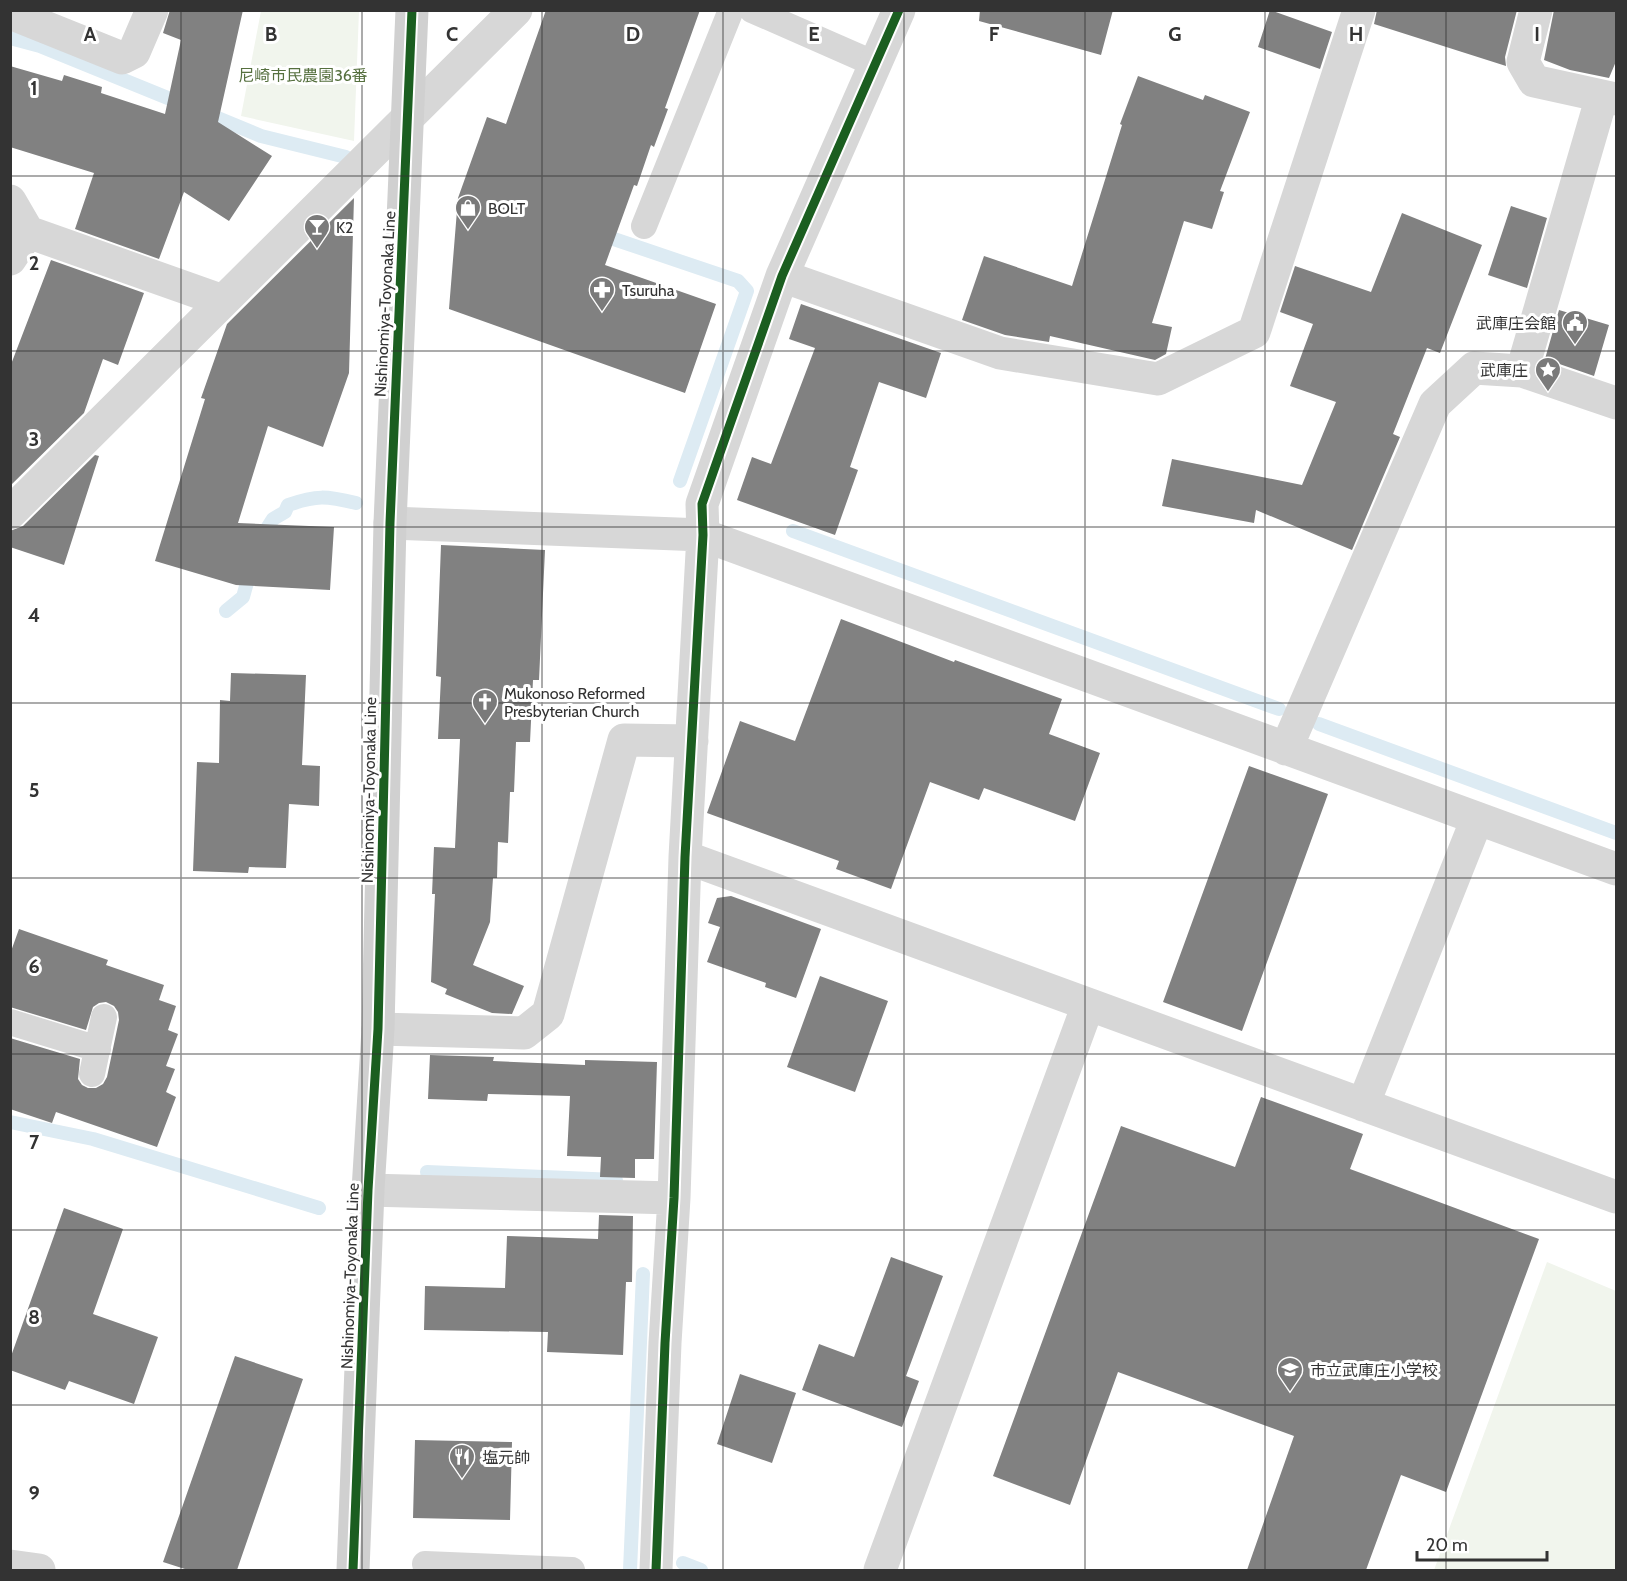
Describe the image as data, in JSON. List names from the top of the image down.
{
  "streets": {
    "main road": ["Nishinomiya-Toyonaka Line"]
  },
  "parks": ["尼崎市民農園36番"],
  "places": {
    "shop": ["BOLT"],
    "bar": ["K2"],
    "pharmacy": ["Tsuruha"],
    "public building": ["武庫庄会館"],
    "place": ["武庫庄"],
    "church": ["Mukonoso Reformed Presbyterian Church"],
    "school or university": ["市立武庫庄小学校"],
    "restaurant": ["塩元帥"]
  },
  "scale_bar": "20 m",
  "grid": {
    "columns": [
      "A",
      "B",
      "C",
      "D",
      "E",
      "F",
      "G",
      "H",
      "I"
    ],
    "rows": [
      "1",
      "2",
      "3",
      "4",
      "5",
      "6",
      "7",
      "8",
      "9"
    ]
  }
}
